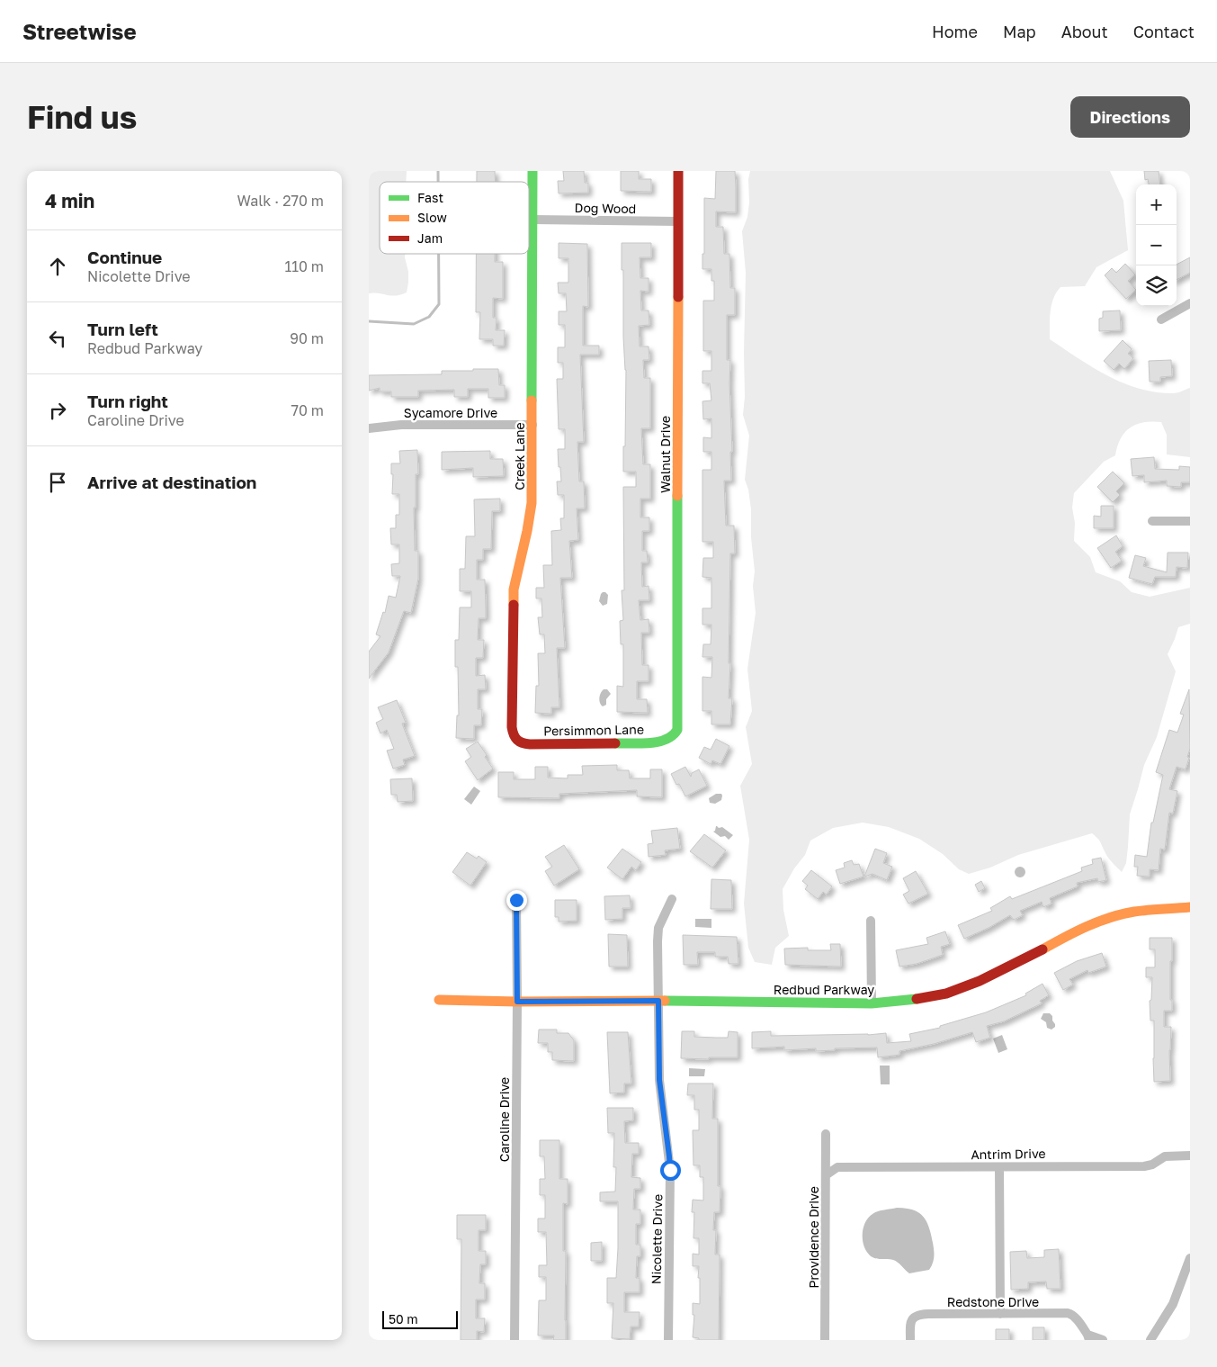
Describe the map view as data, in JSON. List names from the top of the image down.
{
  "streets": {
    "street": [
      "Dog Wood",
      "Sycamore Drive",
      "Walnut Drive",
      "Creek Lane",
      "Persimmon Lane",
      "Redbud Parkway",
      "Caroline Drive",
      "Antrim Drive",
      "Providence Drive",
      "Nicolette Drive",
      "Redstone Drive"
    ]
  },
  "crossings": [
    ["Dog Wood", "Walnut Drive"],
    ["Dog Wood", "Creek Lane"],
    ["Sycamore Drive", "Creek Lane"],
    ["Walnut Drive", "Persimmon Lane"],
    ["Creek Lane", "Persimmon Lane"],
    ["Redbud Parkway", "Caroline Drive"],
    ["Redbud Parkway", "Nicolette Drive"],
    ["Antrim Drive", "Providence Drive"]
  ],
  "legend": ["Fast", "Slow", "Jam"],
  "scale_bar": "50 m",
  "page": {
    "header": "Streetwise",
    "nav": [
      "Home",
      "Map",
      "About",
      "Contact"
    ],
    "buttons": "Directions",
    "title": "Find us",
    "heading": ["4 min", "Walk · 270 m"],
    "map_buttons": ["+", "−"],
    "list": [
      ["Continue", "Nicolette Drive", "110 m"],
      ["Turn left", "Redbud Parkway", "90 m"],
      ["Turn right", "Caroline Drive", "70 m"],
      "Arrive at destination"
    ],
    "scale": "50 m"
  }
}
